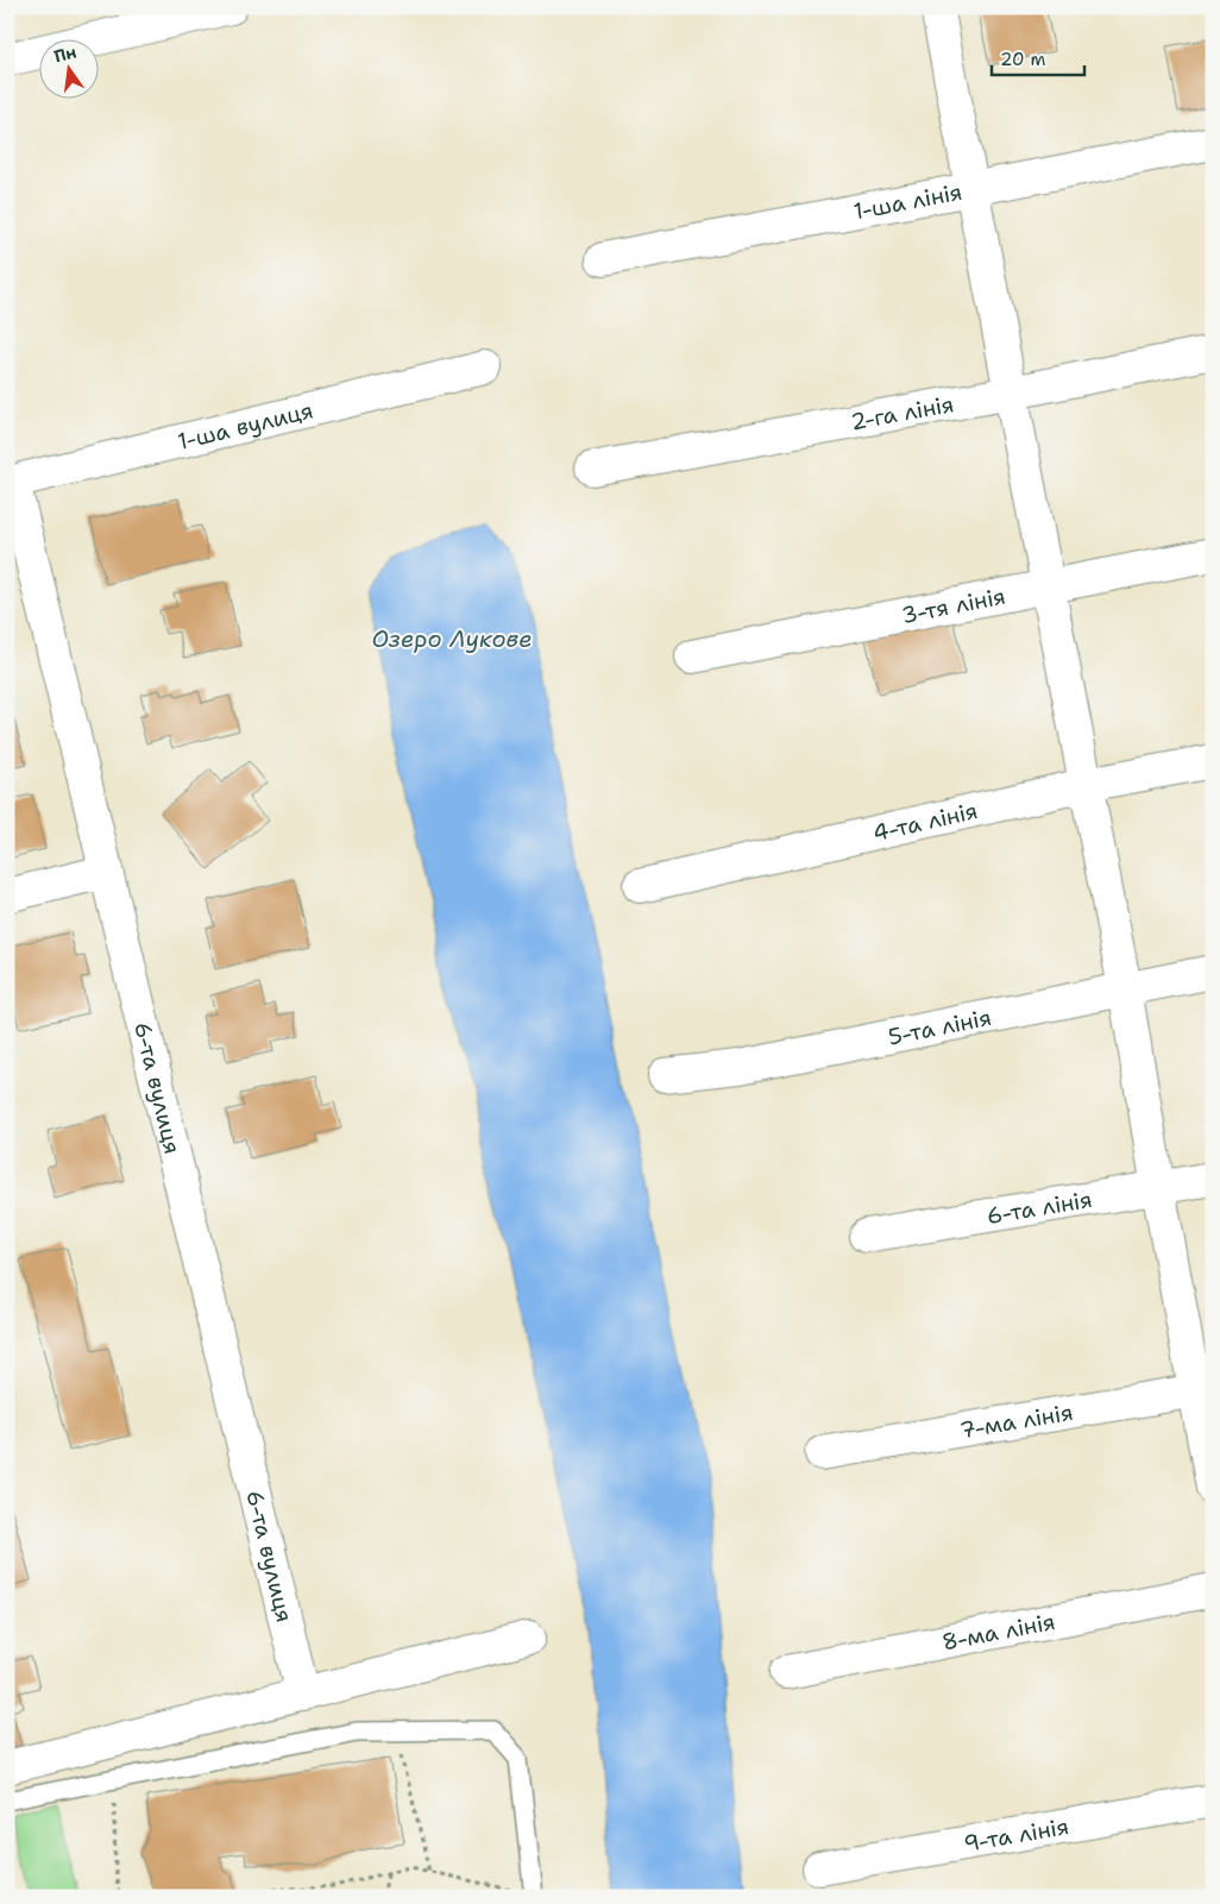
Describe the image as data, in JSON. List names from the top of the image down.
{
  "streets": {
    "street": [
      "1-ша лінія",
      "2-га лінія",
      "1-ша вулиця",
      "3-тя лінія",
      "4-та лінія",
      "5-та лінія",
      "6-та вулиця",
      "6-та лінія",
      "7-ма лінія",
      "8-ма лінія",
      "9-та лінія"
    ]
  },
  "crossings": [
    ["1-ша вулиця", "6-та вулиця"]
  ],
  "water": ["Озеро Лукове"],
  "scale_bar": "20 m",
  "north": "top"
}
